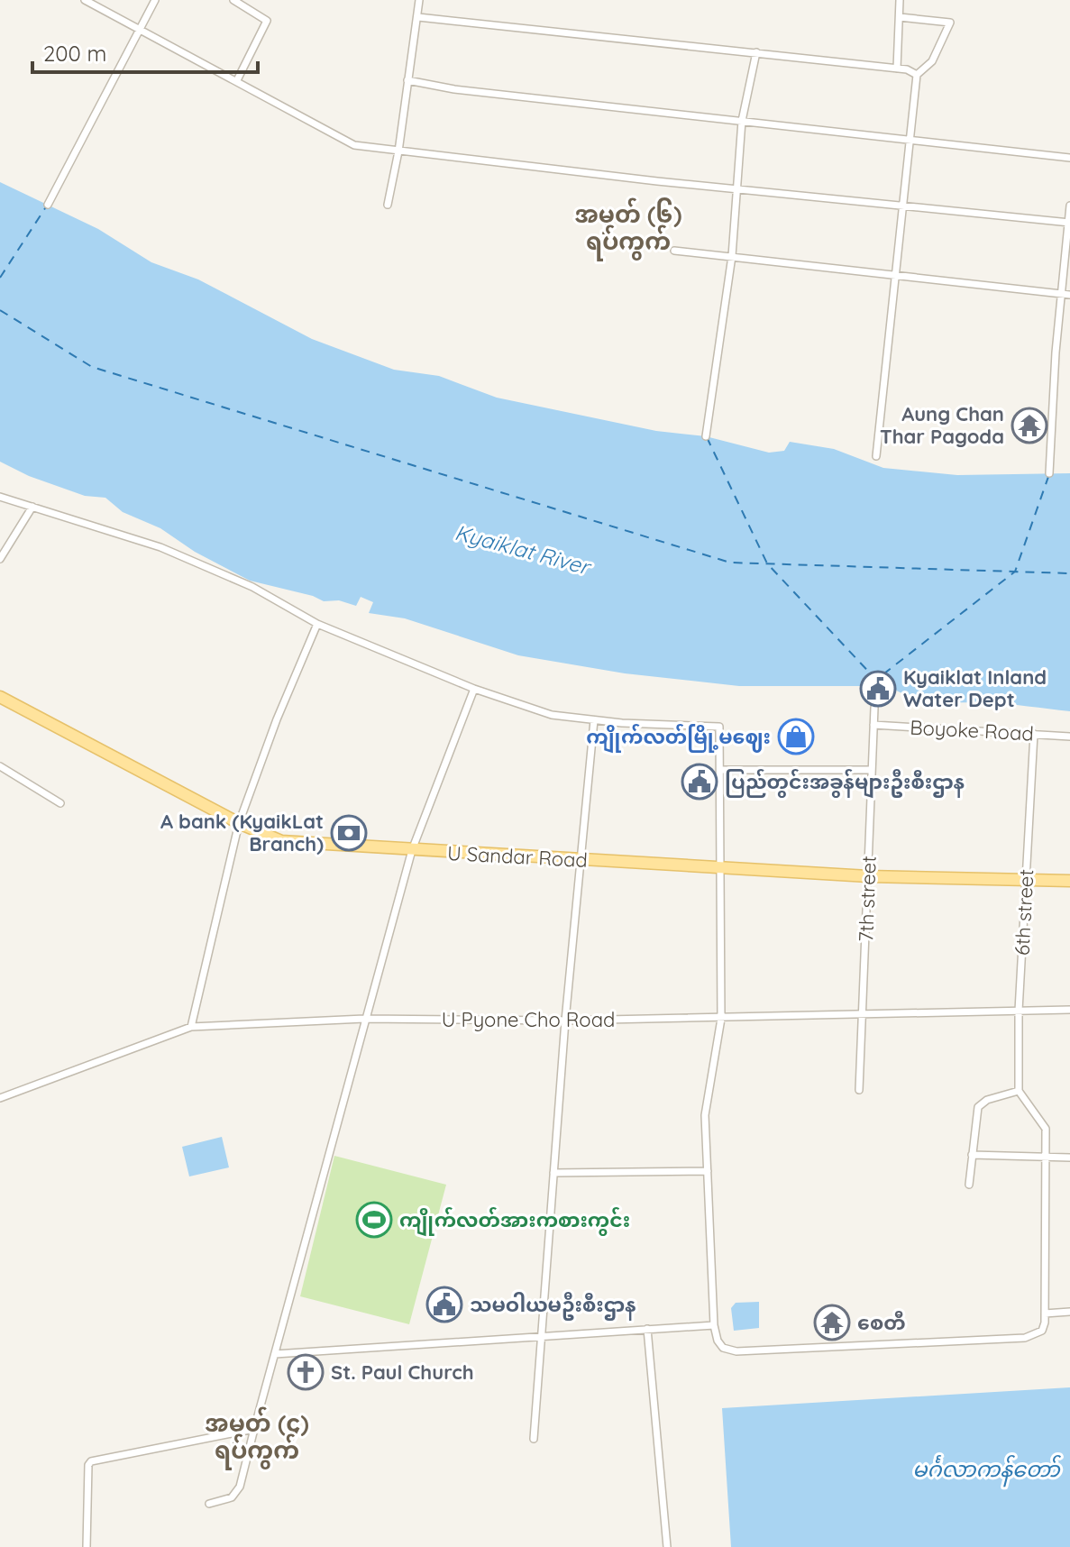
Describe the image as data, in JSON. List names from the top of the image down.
{
  "streets": {
    "main road": ["U Sandar Road"],
    "street": [
      "Boyoke Road",
      "7th street",
      "6th street",
      "U Pyone Cho Road"
    ]
  },
  "crossings": [
    ["Boyoke Road", "7th street"],
    ["Boyoke Road", "6th street"],
    ["U Sandar Road", "7th street"],
    ["U Sandar Road", "6th street"],
    ["7th street", "U Pyone Cho Road"],
    ["6th street", "U Pyone Cho Road"]
  ],
  "districts": ["အမှတ် (၆) ရပ်ကွက်", "အမှတ် (၄) ရပ်ကွက်"],
  "water": ["Kyaiklat River", "မင်္ဂလာကန်တော်"],
  "places": {
    "temple": ["Aung Chan Thar Pagoda", "စေတီ"],
    "public building": ["Kyaiklat Inland Water Dept", "ပြည်တွင်းအခွန်များဦးစီးဌာန", "သမဝါယမဦးစီးဌာန"],
    "shop": ["ကျိုက်လတ်မြို့မဈေး"],
    "bank": ["A bank (KyaikLat Branch)"],
    "sports": ["ကျိုက်လတ်အားကစားကွင်း"],
    "church": ["St. Paul Church"]
  },
  "scale_bar": "200 m"
}
